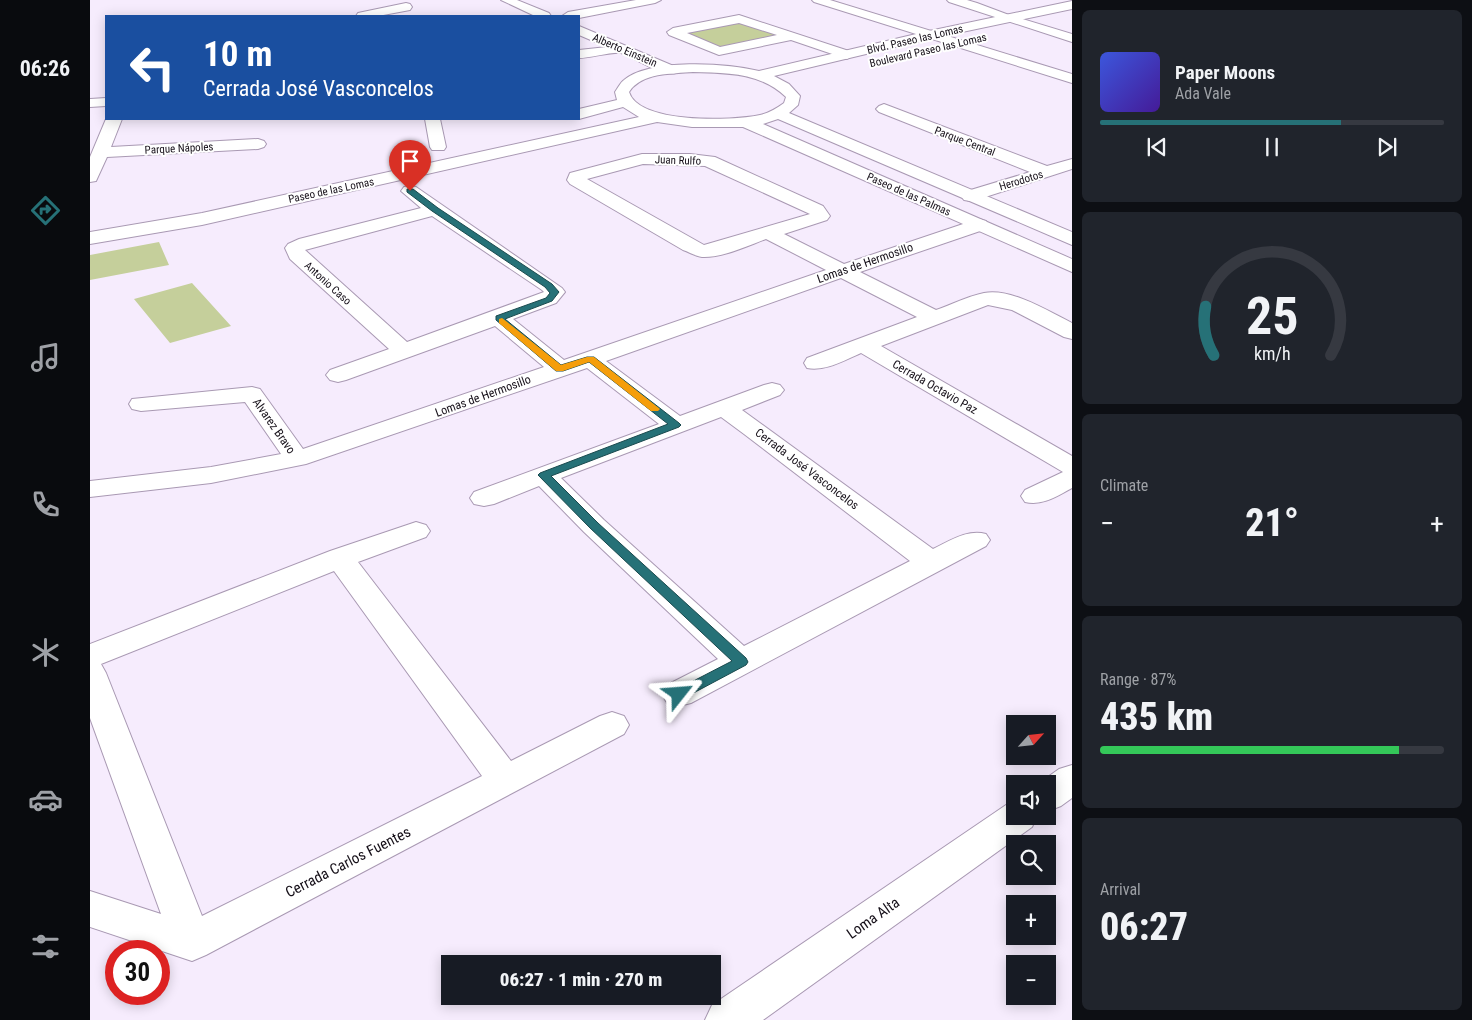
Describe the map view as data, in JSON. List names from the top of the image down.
{
  "streets": {
    "street": [
      "Blvd. Paseo las Lomas",
      "Alberto Einstein",
      "Boulevard Paseo las Lomas",
      "Parque Central",
      "Parque Nápoles",
      "Juan Rulfo",
      "Herodotos",
      "Paseo de las Lomas",
      "Paseo de las Palmas",
      "Lomas de Hermosillo",
      "Antonio Caso",
      "Cerrada Octavio Paz",
      "Alvarez Bravo",
      "Cerrada José Vasconcelos",
      "Cerrada Carlos Fuentes",
      "Loma Alta"
    ]
  },
  "crossings": [
    ["Parque Central", "Herodotos"],
    ["Herodotos", "Paseo de las Palmas"],
    ["Paseo de las Palmas", "Lomas de Hermosillo"],
    ["Lomas de Hermosillo", "Alvarez Bravo"]
  ],
  "north": "top right",
  "page": {
    "tabs": "06:26",
    "turn": ["10 m", "Cerrada José Vasconcelos"],
    "song": ["Paper Moons", "Ada Vale"],
    "tile": [
      "Climate",
      ["Range · 87%", "435 km"],
      ["Arrival", "06:27"]
    ],
    "heat": ["−", "21°", "+"],
    "map_buttons": ["+", "−"],
    "limit": "30",
    "trip": "06:27 · 1 min · 270 m",
    "gauge": ["25", "km/h"]
  }
}
